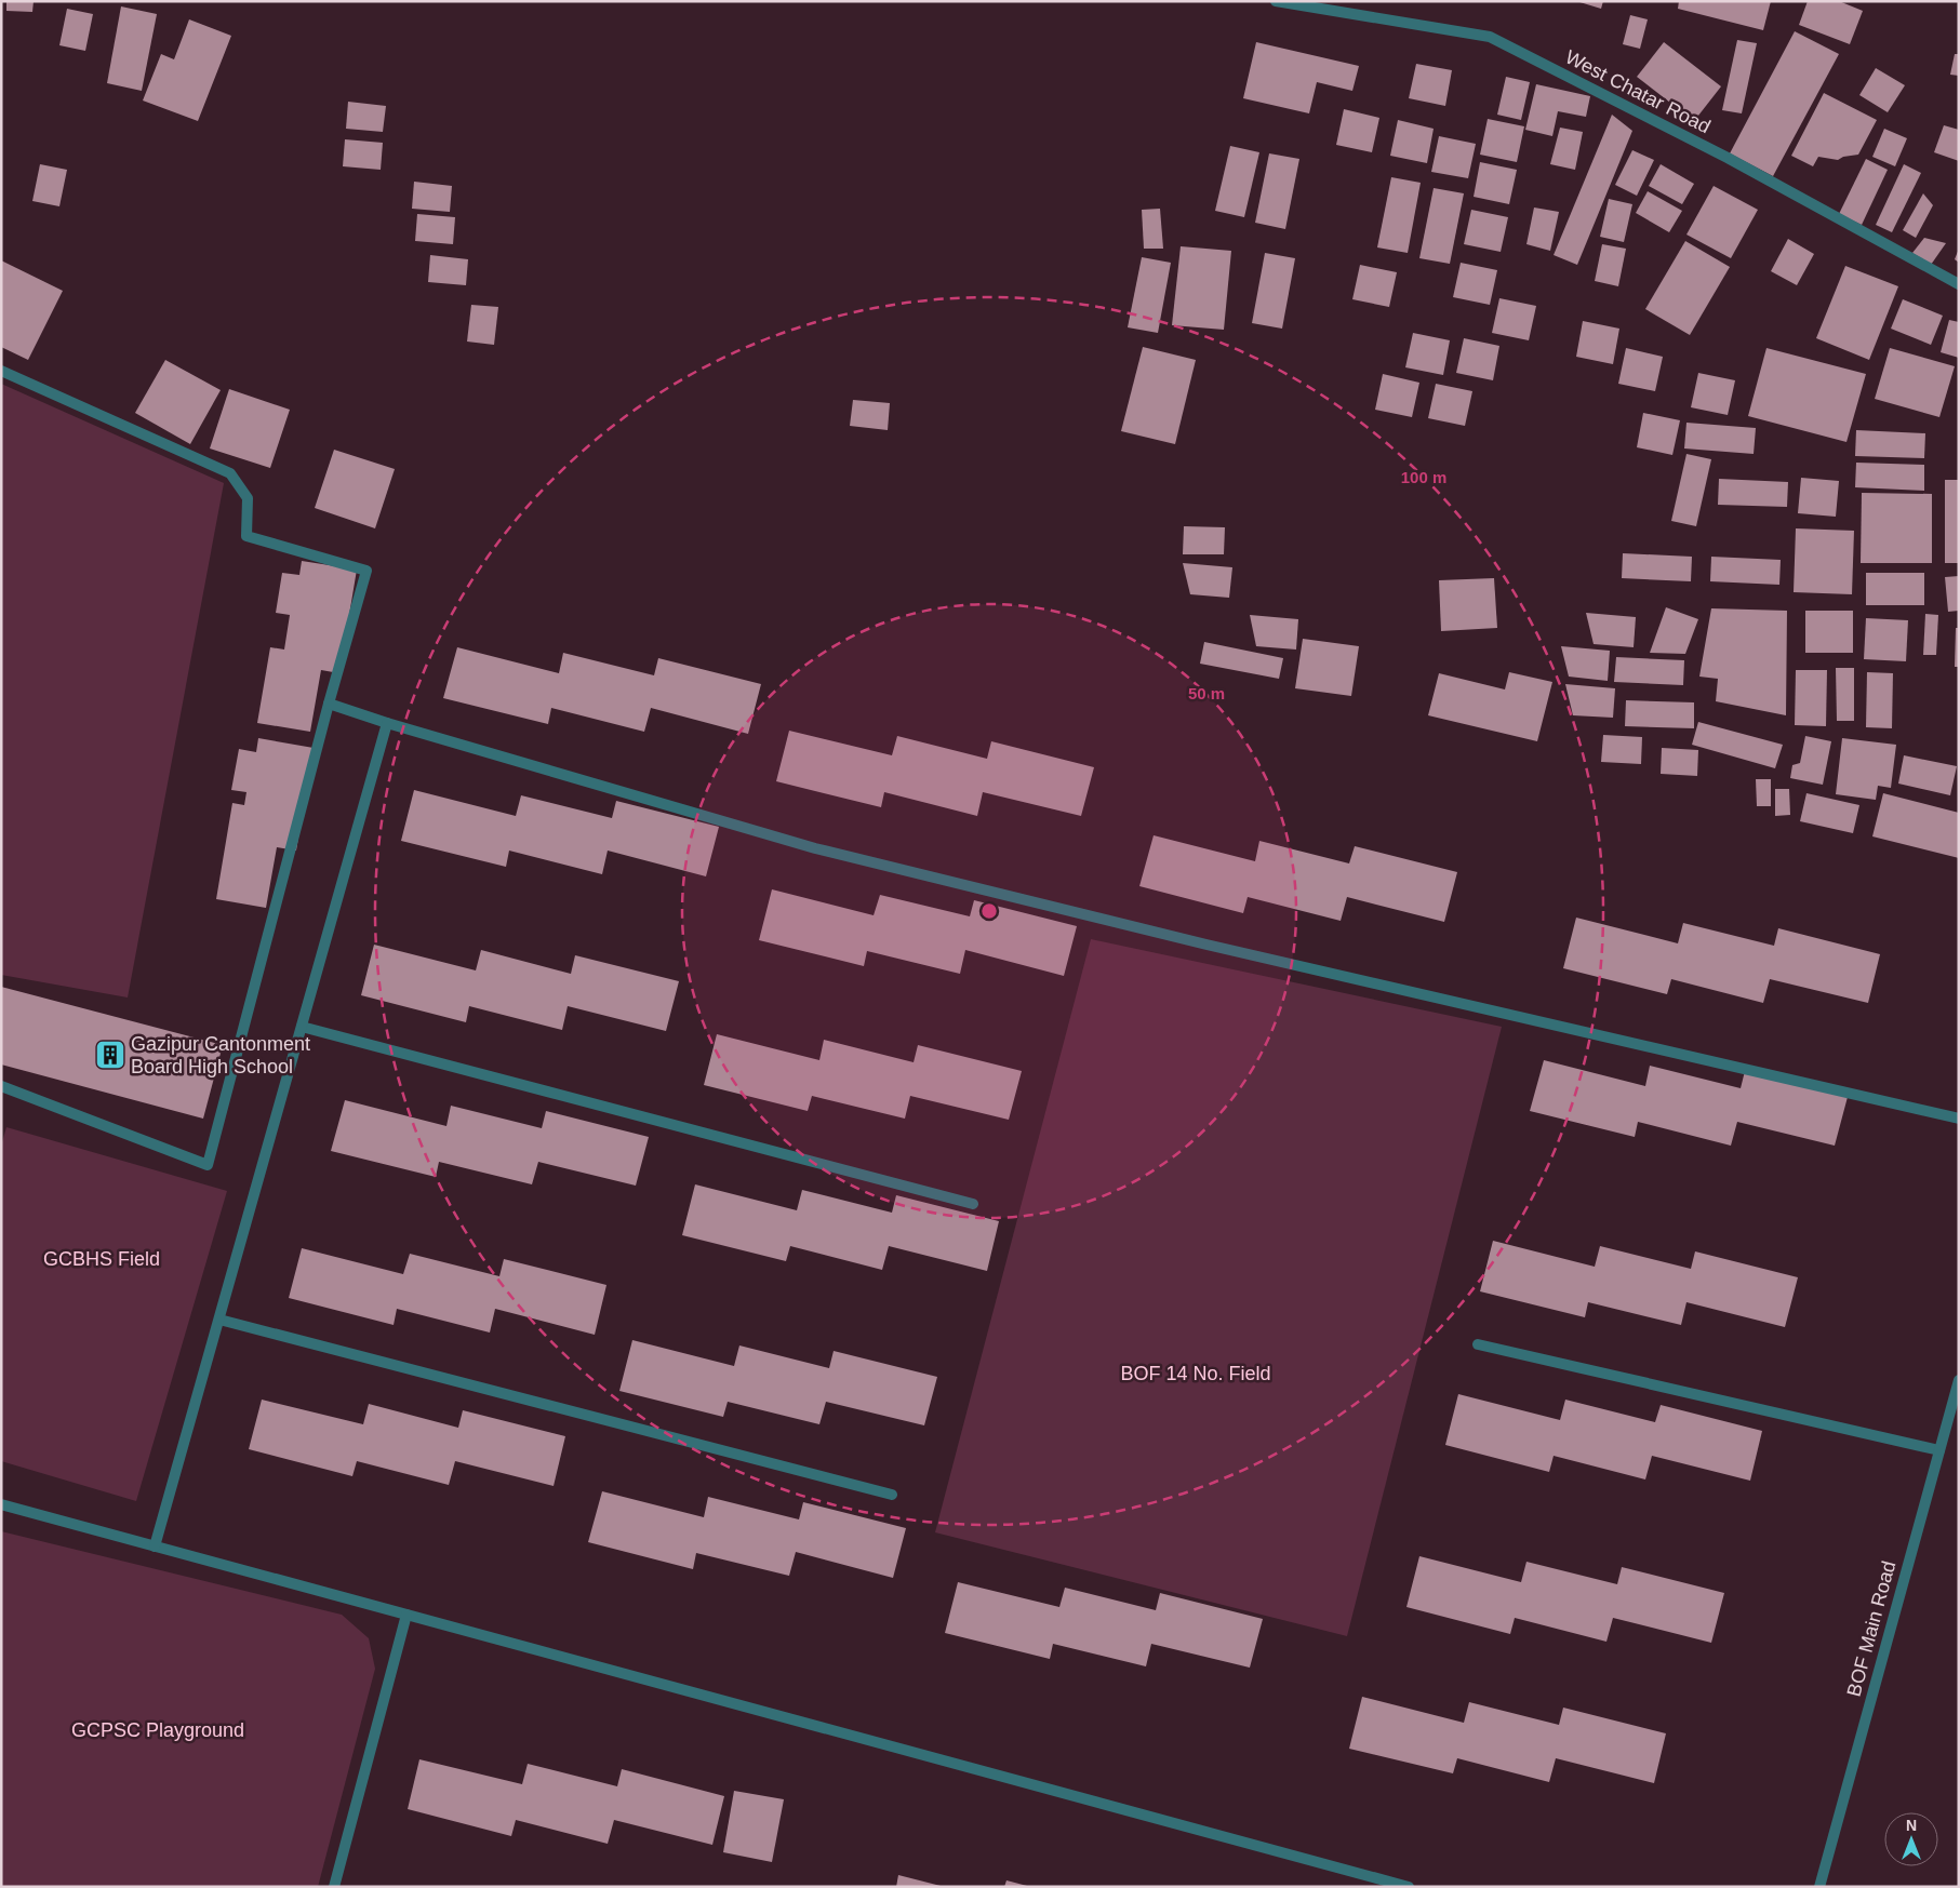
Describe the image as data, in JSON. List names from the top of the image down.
{
  "streets": {
    "street": ["West Chatar Road", "BOF Main Road"]
  },
  "parks": ["GCBHS Field", "BOF 14 No. Field", "GCPSC Playground"],
  "places": {
    "building": ["Gazipur Cantonment Board High School"]
  },
  "north": "top",
  "rings": ["100 m", "50 m"]
}
